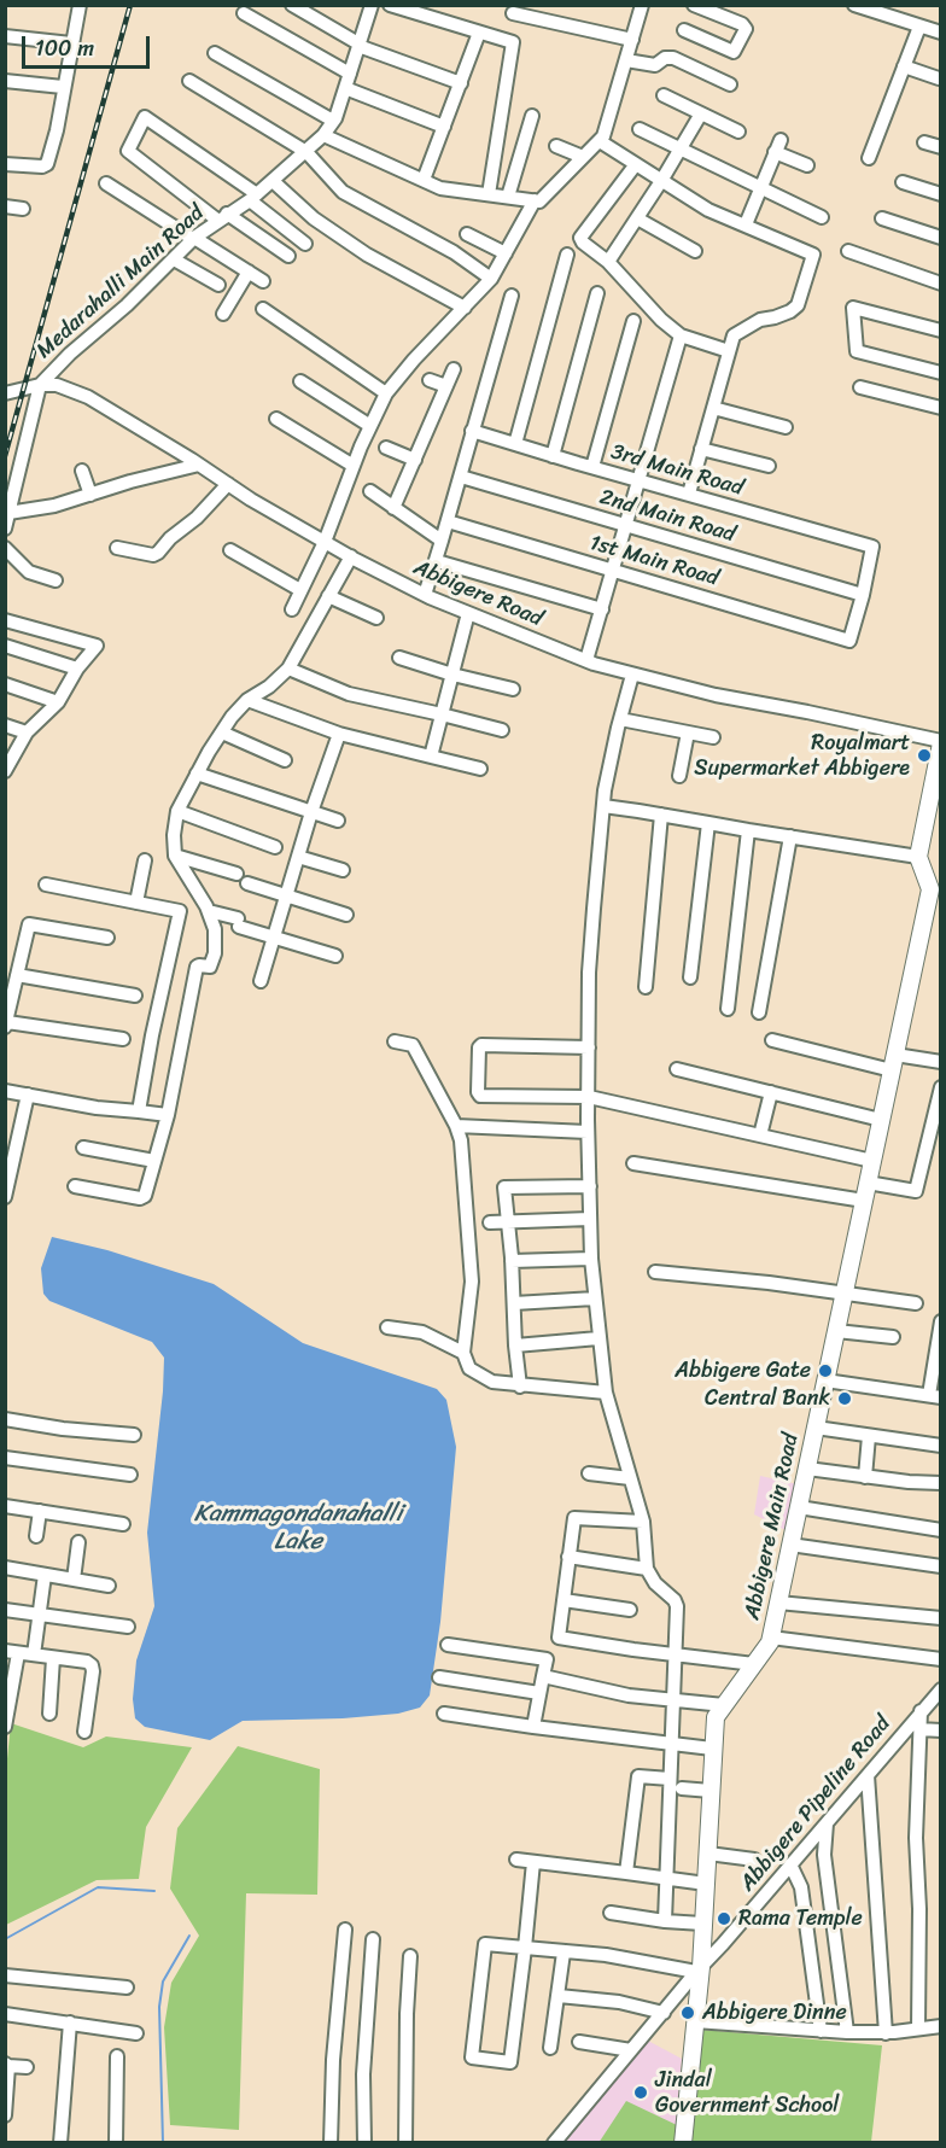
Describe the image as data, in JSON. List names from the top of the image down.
{
  "streets": {
    "main road": ["Abbigere Main Road"],
    "street": [
      "Medarahalli Main Road",
      "3rd Main Road",
      "2nd Main Road",
      "1st Main Road",
      "Abbigere Road",
      "Abbigere Pipeline Road"
    ]
  },
  "crossings": [
    ["Medarahalli Main Road", "Abbigere Road"],
    ["3rd Main Road", "2nd Main Road"],
    ["3rd Main Road", "1st Main Road"],
    ["2nd Main Road", "1st Main Road"],
    ["Abbigere Main Road", "Abbigere Pipeline Road"]
  ],
  "water": ["Kammagondanahalli Lake"],
  "places": [
    "Royalmart Supermarket Abbigere",
    "Abbigere Gate",
    "Central Bank",
    "Rama Temple",
    "Abbigere Dinne",
    "Jindal Government School"
  ],
  "scale_bar": "100 m"
}
